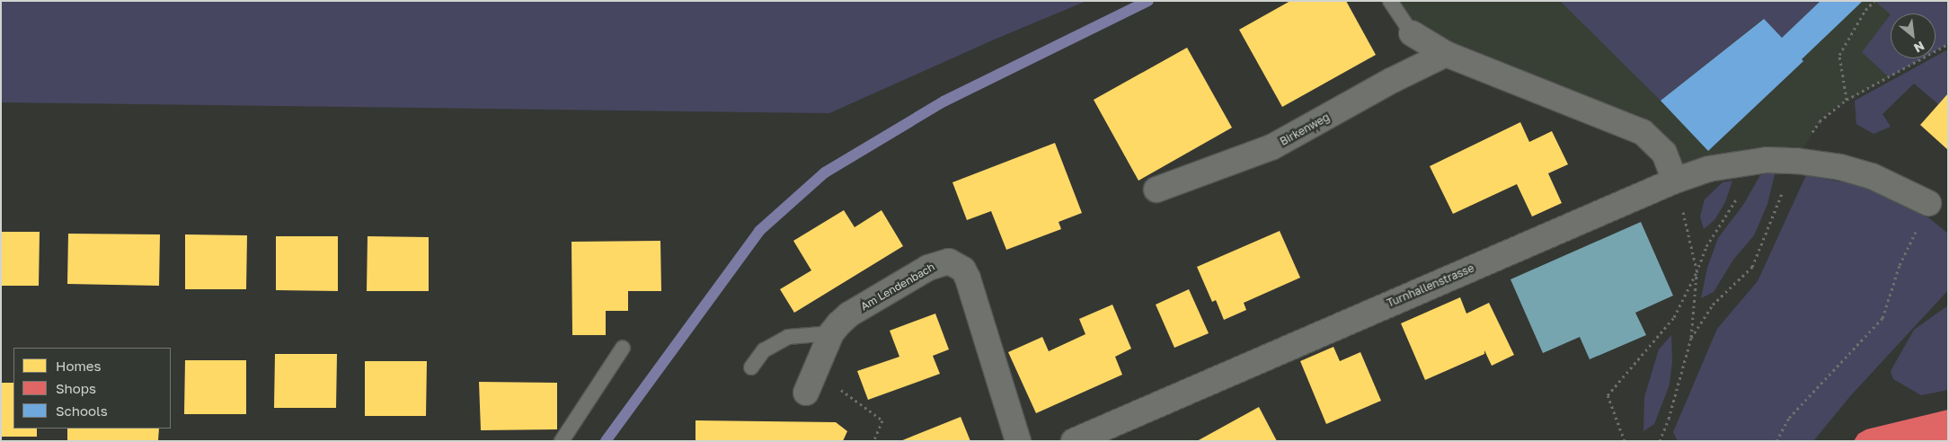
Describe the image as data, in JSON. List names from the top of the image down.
{
  "streets": {
    "street": ["Birkenweg", "Turnhallenstrasse", "Am Lendenbach"]
  },
  "legend": ["Homes", "Shops", "Schools"],
  "north": "bottom right"
}
